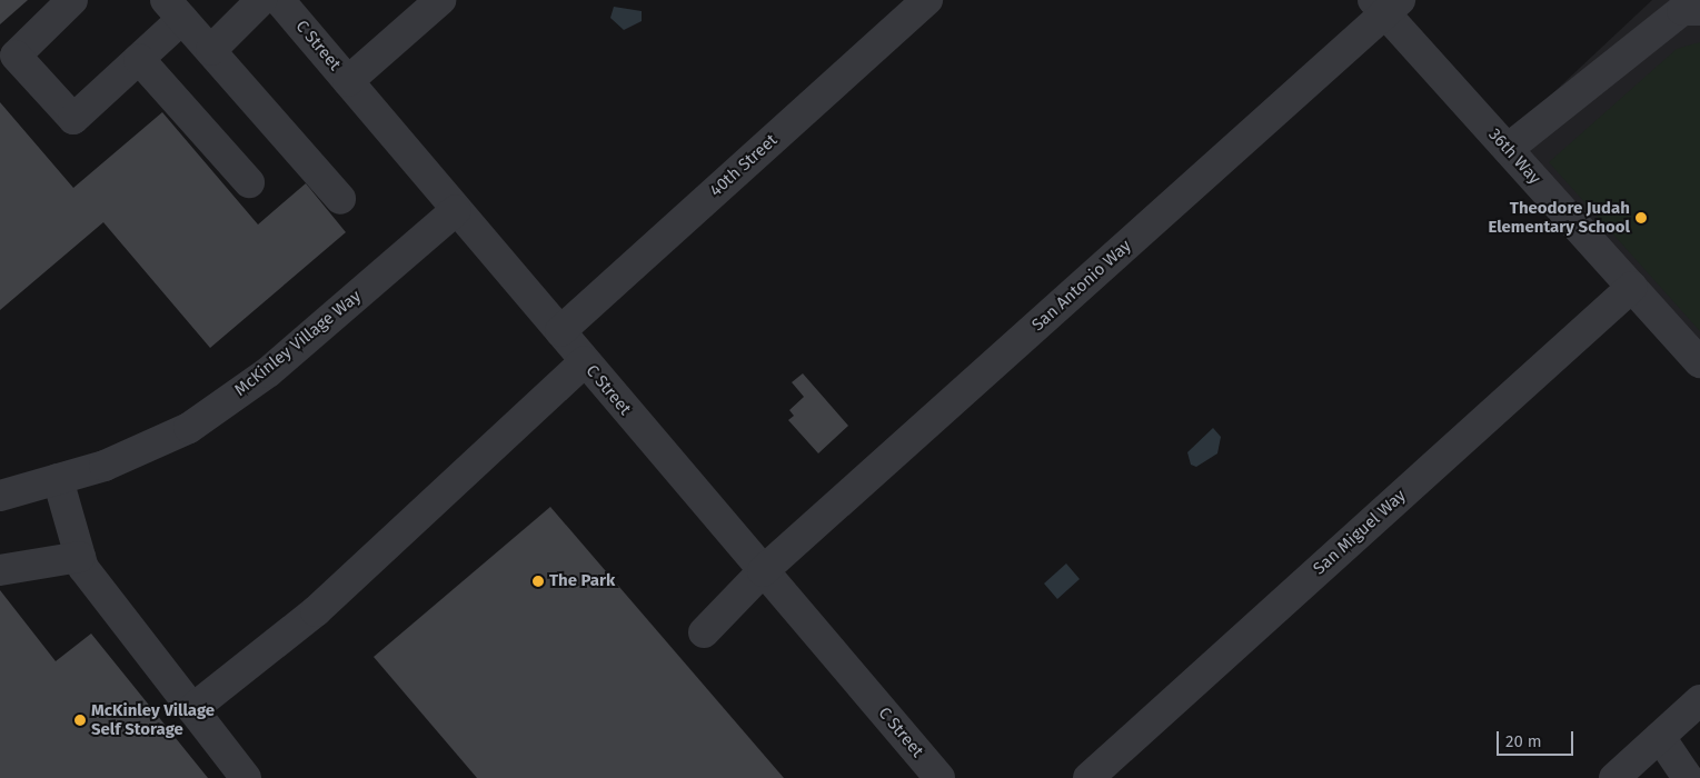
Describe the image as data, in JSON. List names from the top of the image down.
{
  "streets": {
    "street": [
      "C Street",
      "36th Way",
      "40th Street",
      "San Antonio Way",
      "McKinley Village Way",
      "San Miguel Way"
    ]
  },
  "crossings": [
    ["C Street", "40th Street"],
    ["C Street", "San Antonio Way"],
    ["C Street", "McKinley Village Way"],
    ["36th Way", "San Antonio Way"],
    ["36th Way", "San Miguel Way"]
  ],
  "places": ["Theodore Judah Elementary School", "The Park", "McKinley Village Self Storage"],
  "scale_bar": "20 m"
}
